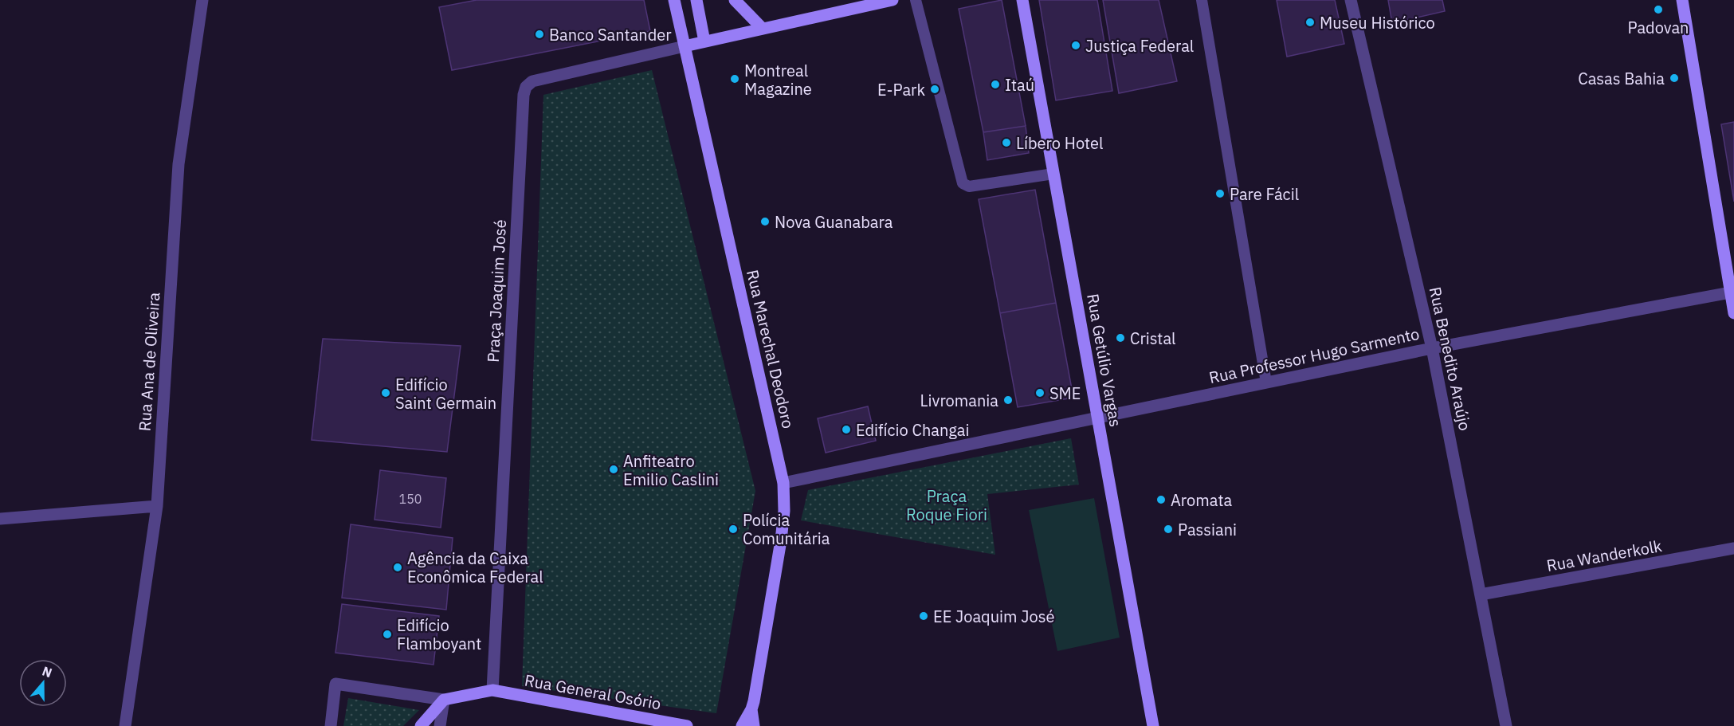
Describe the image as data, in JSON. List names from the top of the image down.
{
  "streets": {
    "main road": ["Rua Marechal Deodoro", "Rua Getúlio Vargas", "Rua General Osório"],
    "street": [
      "Praça Joaquim José",
      "Rua Professor Hugo Sarmento",
      "Rua Benedito Araújo",
      "Rua Ana de Oliveira",
      "Rua Wanderkolk"
    ]
  },
  "crossings": [
    ["Praça Joaquim José", "Rua Marechal Deodoro"],
    ["Praça Joaquim José", "Rua General Osório"],
    ["Rua Professor Hugo Sarmento", "Rua Benedito Araújo"],
    ["Rua Professor Hugo Sarmento", "Rua Getúlio Vargas"],
    ["Rua Benedito Araújo", "Rua Wanderkolk"]
  ],
  "parks": ["Praça Roque Fiori"],
  "places": [
    "Padovan",
    "Museu Histórico",
    "Banco Santander",
    "Justiça Federal",
    "Casas Bahia",
    "Montreal Magazine",
    "Itaú",
    "E-Park",
    "Líbero Hotel",
    "Pare Fácil",
    "Nova Guanabara",
    "Cristal",
    "Edifício Saint Germain",
    "SME",
    "Livromania",
    "Edifício Changai",
    "Anfiteatro Emilio Caslini",
    "Aromata",
    "Polícia Comunitária",
    "Passiani",
    "Agência da Caixa Econômica Federal",
    "EE Joaquim José",
    "Edifício Flamboyant"
  ],
  "house_numbers": ["150"],
  "north": "top"
}
